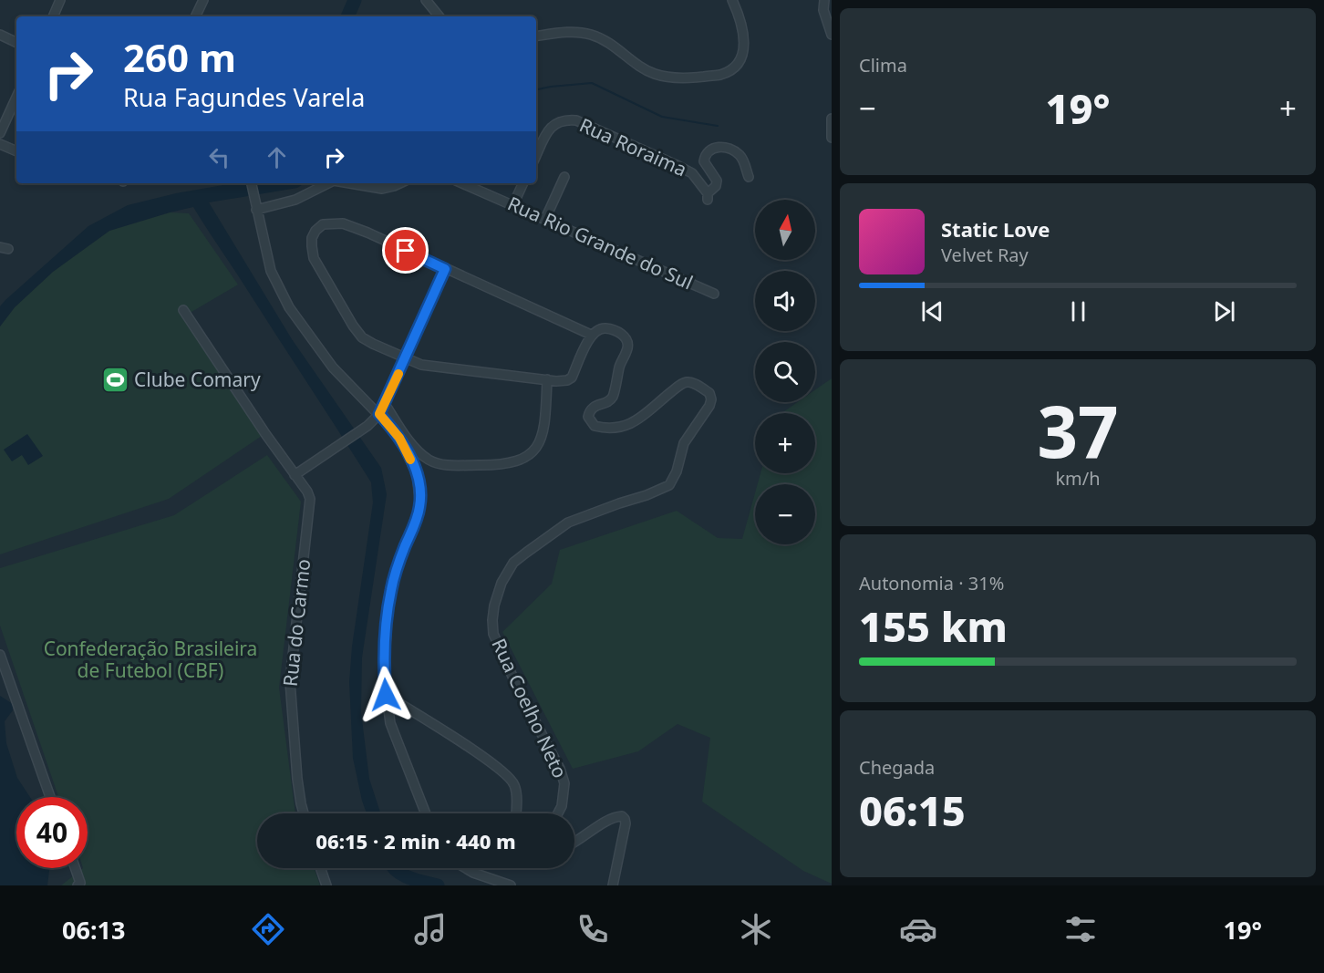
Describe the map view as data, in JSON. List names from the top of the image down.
{
  "streets": {
    "street": [
      "Rua Roraima",
      "Rua Rio Grande do Sul",
      "Rua do Carmo",
      "Rua Coelho Neto"
    ]
  },
  "parks": ["Confederação Brasileira de Futebol (CBF)"],
  "places": {
    "sports": ["Clube Comary"]
  },
  "north": "top",
  "page": {
    "tile": [
      "Clima",
      ["37", "km/h"],
      ["Autonomia · 31%", "155 km"],
      ["Chegada", "06:15"]
    ],
    "turn": ["260 m", "Rua Fagundes Varela"],
    "heat": ["−", "19°", "+"],
    "map_buttons": ["+", "−"],
    "song": ["Static Love", "Velvet Ray"],
    "limit": "40",
    "trip": "06:15 · 2 min · 440 m",
    "tabs": ["06:13", "19°"]
  }
}
